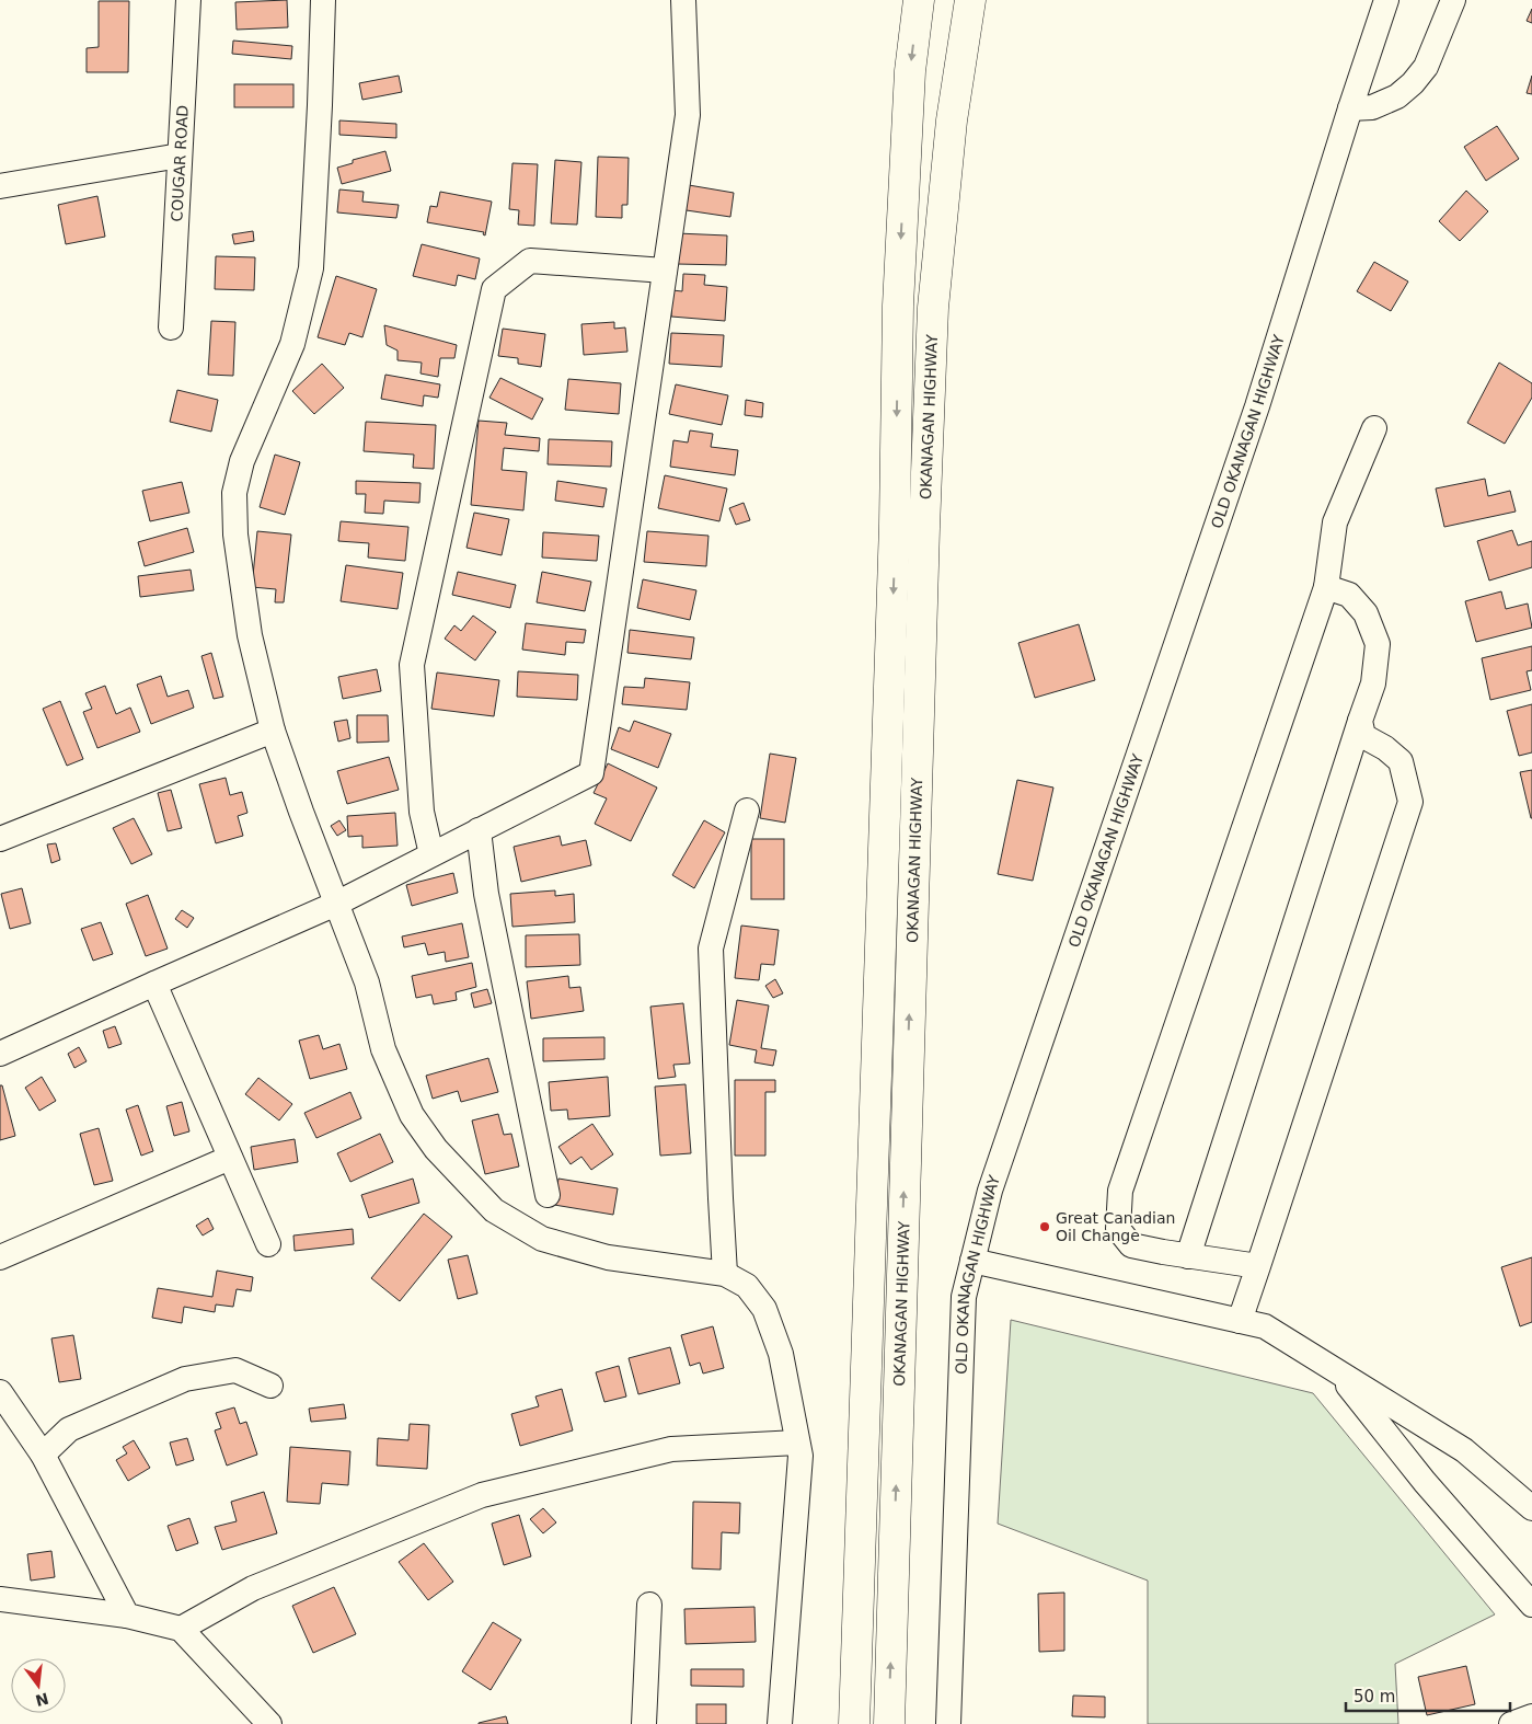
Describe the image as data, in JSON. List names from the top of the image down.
{
  "streets": {
    "highway": ["OKANAGAN HIGHWAY"],
    "street": ["COUGAR ROAD", "OLD OKANAGAN HIGHWAY"]
  },
  "places": ["Great Canadian Oil Change"],
  "scale_bar": "50 m",
  "north": "bottom"
}
